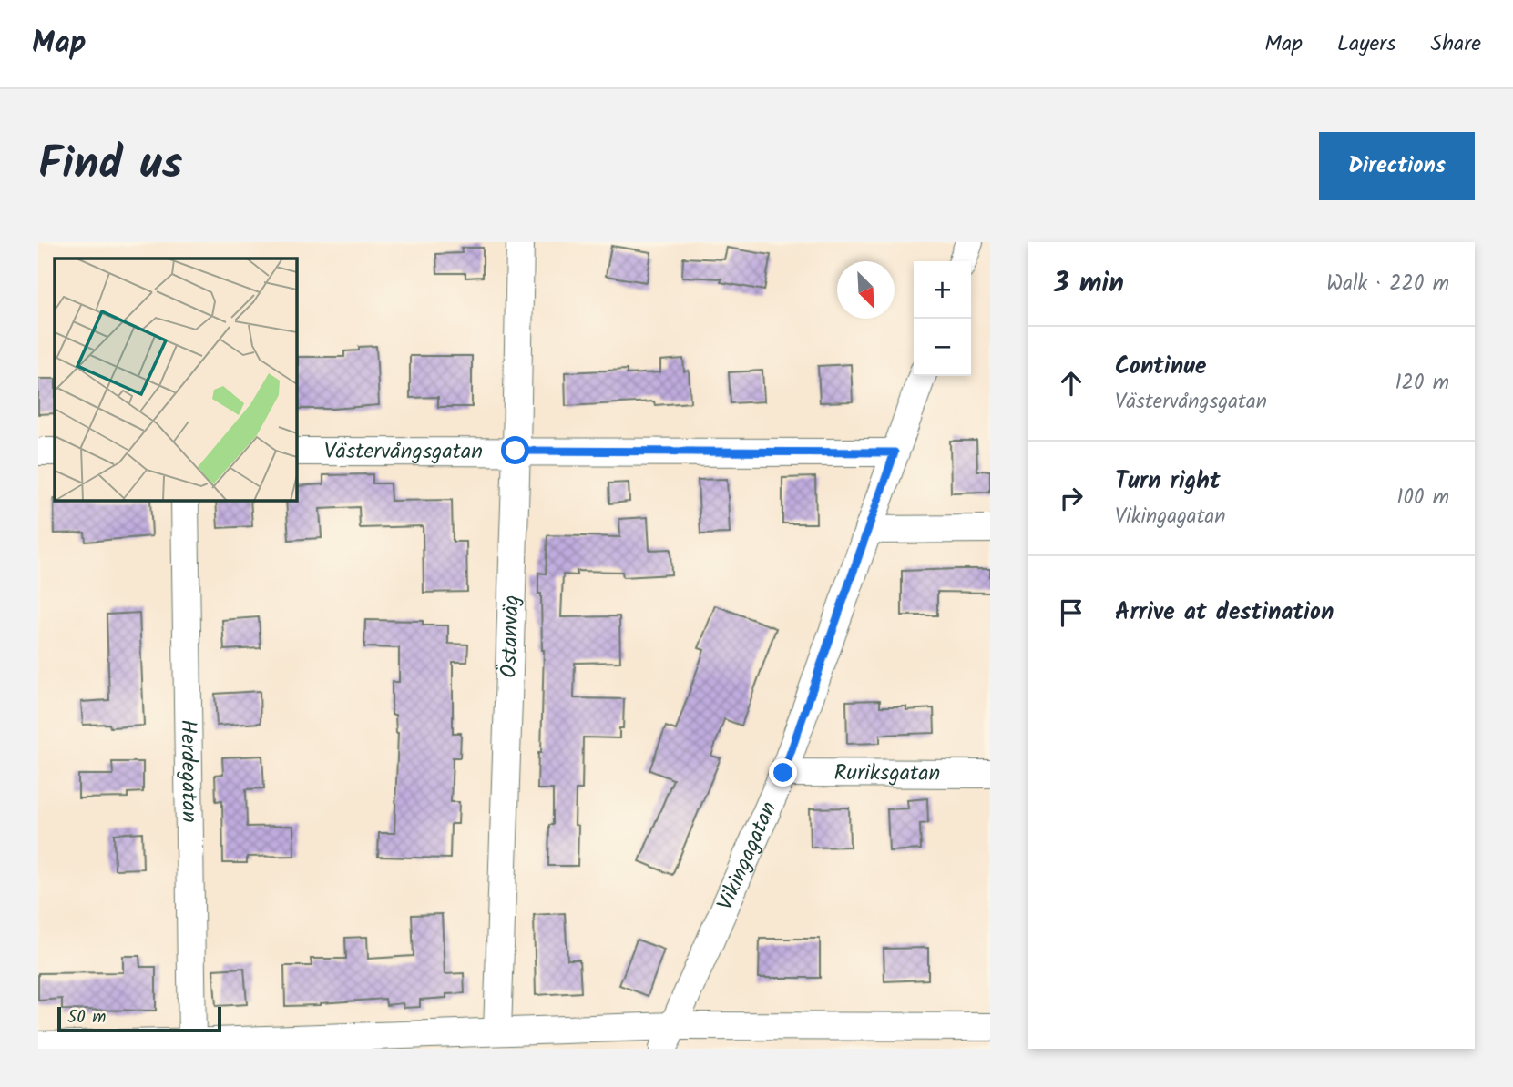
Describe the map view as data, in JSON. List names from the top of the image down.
{
  "streets": {
    "street": [
      "Västervångsgatan",
      "Östanväg",
      "Herdegatan",
      "Ruriksgatan",
      "Vikingagatan"
    ]
  },
  "crossings": [
    ["Västervångsgatan", "Östanväg"],
    ["Västervångsgatan", "Vikingagatan"],
    ["Ruriksgatan", "Vikingagatan"]
  ],
  "scale_bar": "50 m",
  "north": "bottom right",
  "page": {
    "header": "Map",
    "nav": ["Map", "Layers", "Share"],
    "title": "Find us",
    "buttons": "Directions",
    "heading": ["3 min", "Walk · 220 m"],
    "map_buttons": ["+", "−"],
    "list": [
      ["Continue", "Västervångsgatan", "120 m"],
      ["Turn right", "Vikingagatan", "100 m"],
      "Arrive at destination"
    ],
    "scale": "50 m"
  }
}
